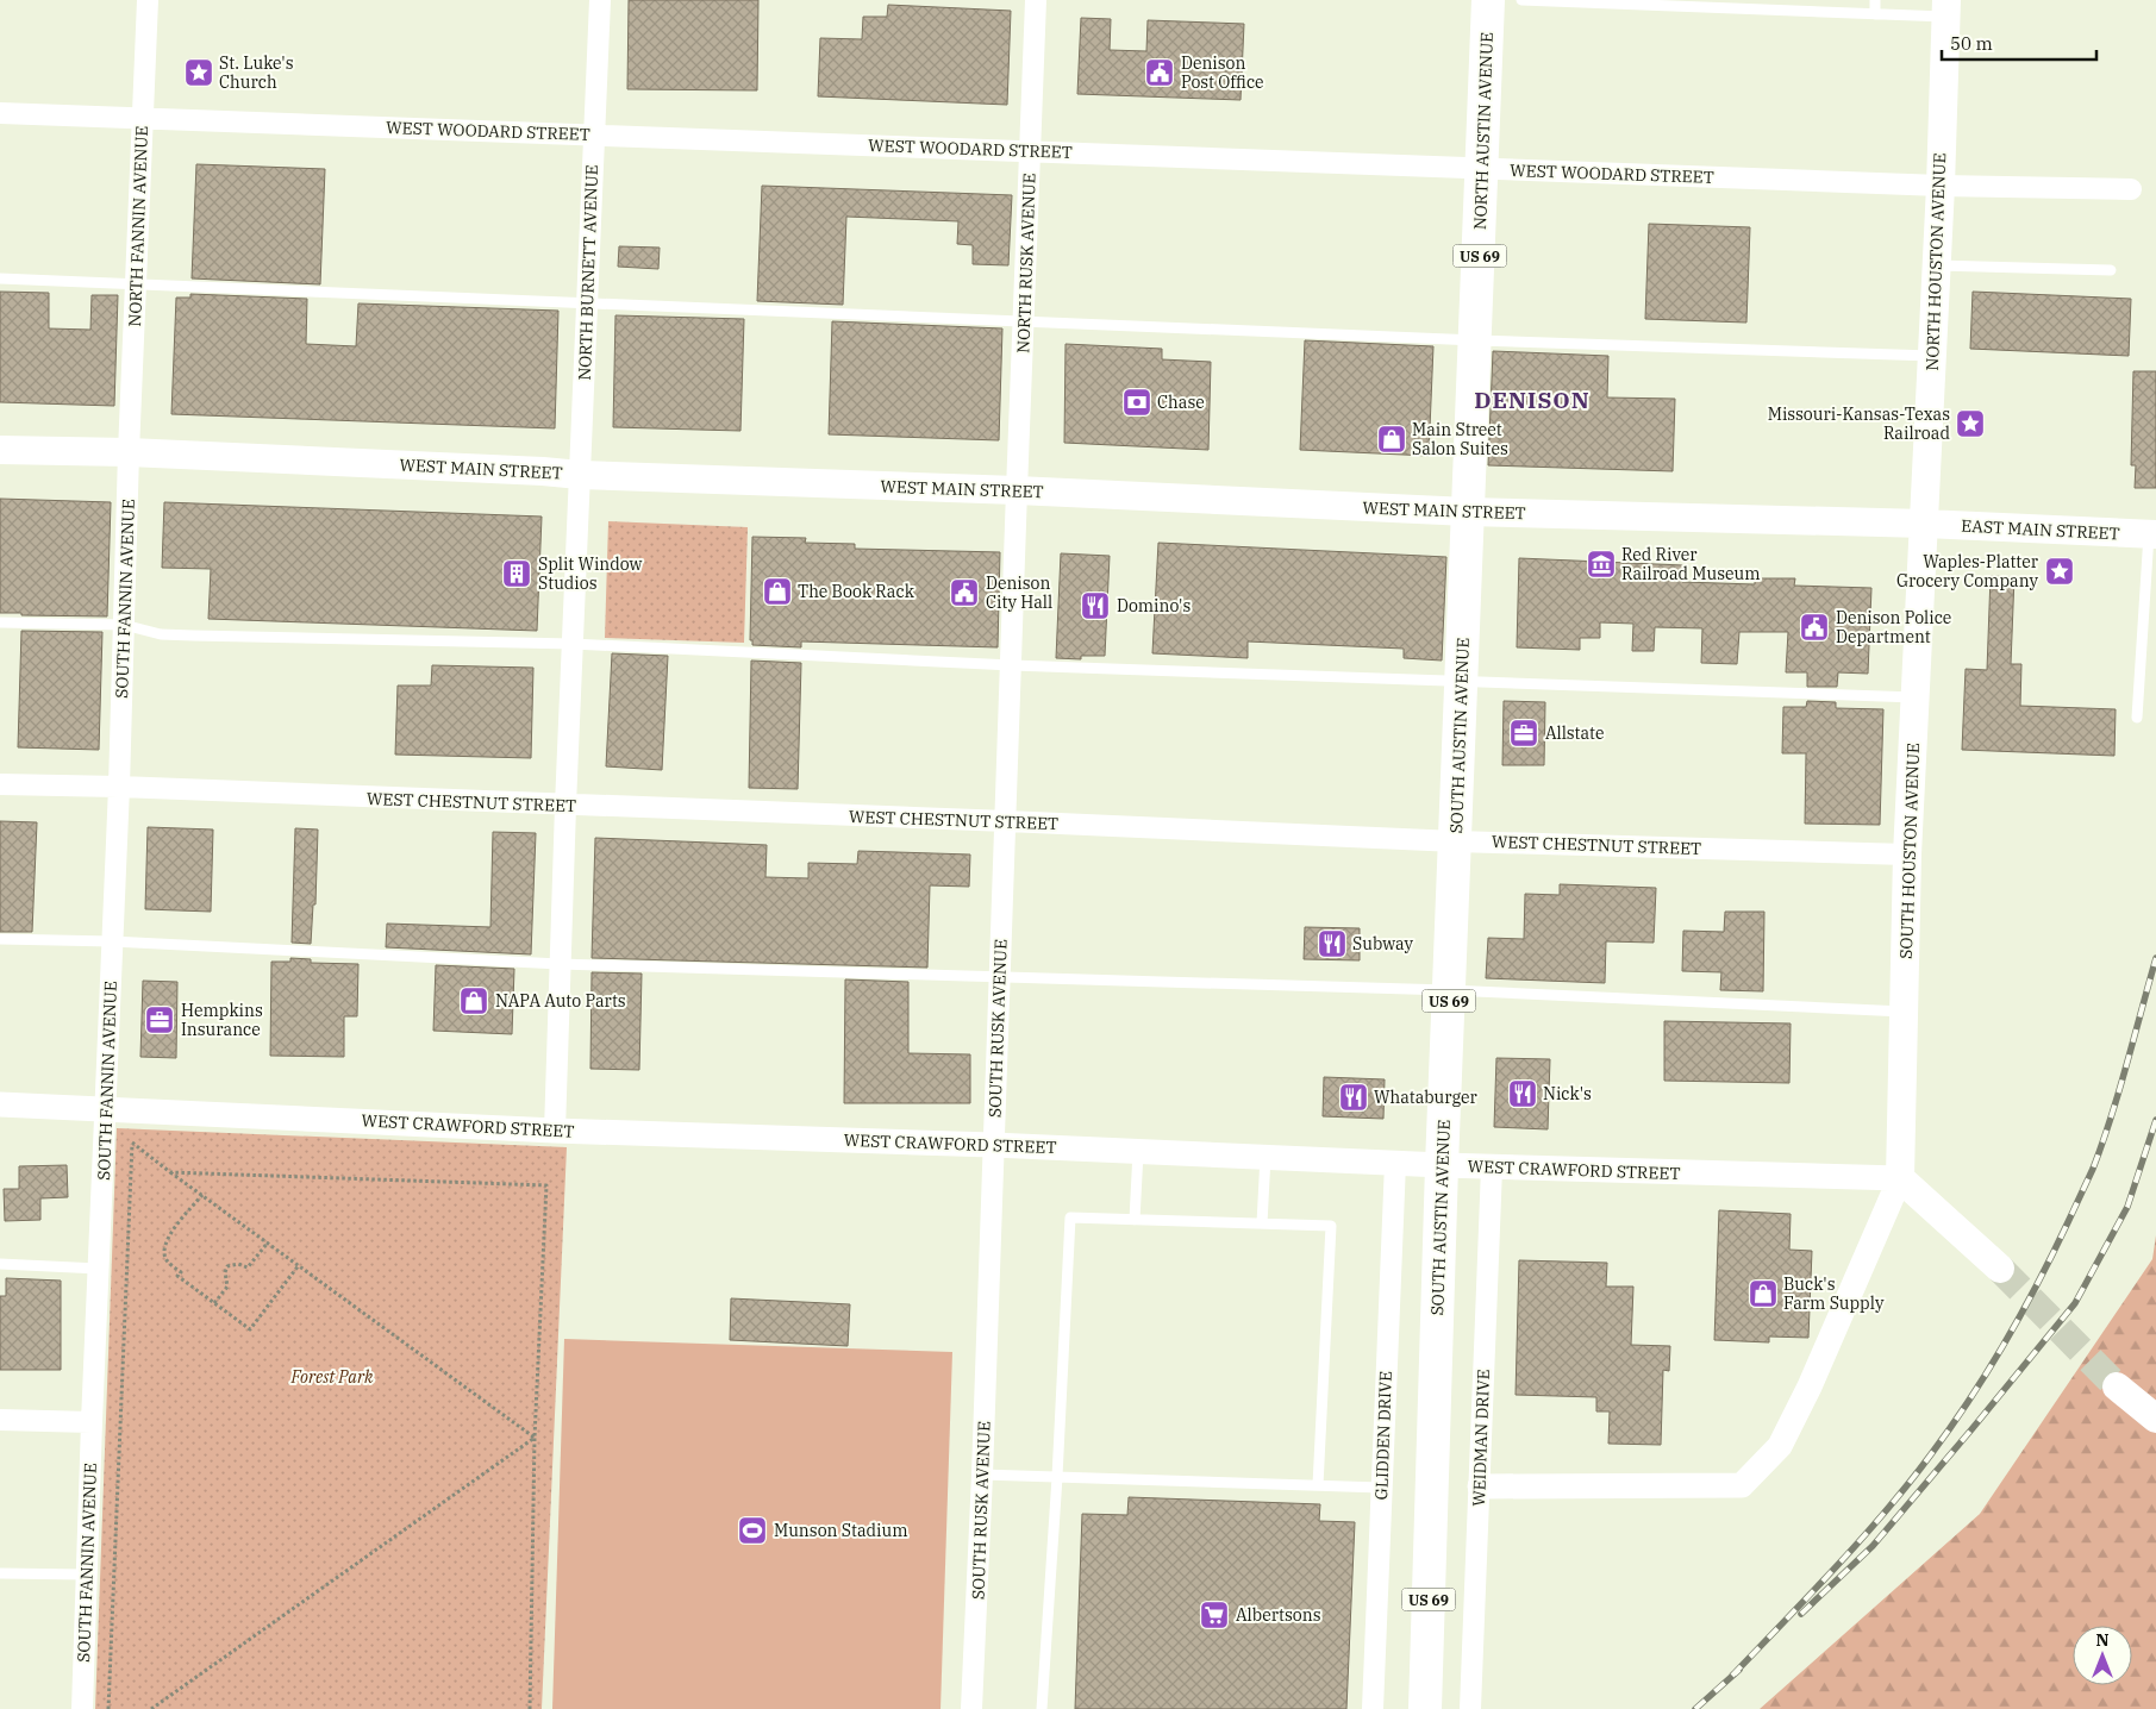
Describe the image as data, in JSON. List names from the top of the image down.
{
  "streets": {
    "highway": ["NORTH AUSTIN AVENUE", "US 69", "SOUTH AUSTIN AVENUE"],
    "main road": [
      "NORTH HOUSTON AVENUE",
      "WEST MAIN STREET",
      "EAST MAIN STREET",
      "SOUTH HOUSTON AVENUE"
    ],
    "street": [
      "WEST WOODARD STREET",
      "NORTH FANNIN AVENUE",
      "NORTH RUSK AVENUE",
      "NORTH BURNETT AVENUE",
      "SOUTH FANNIN AVENUE",
      "WEST CHESTNUT STREET",
      "SOUTH RUSK AVENUE",
      "WEST CRAWFORD STREET",
      "GLIDDEN DRIVE",
      "WEIDMAN DRIVE"
    ]
  },
  "crossings": [
    ["WEST WOODARD STREET", "NORTH AUSTIN AVENUE"],
    ["WEST WOODARD STREET", "NORTH FANNIN AVENUE"],
    ["WEST WOODARD STREET", "NORTH HOUSTON AVENUE"],
    ["WEST WOODARD STREET", "NORTH RUSK AVENUE"],
    ["WEST WOODARD STREET", "NORTH BURNETT AVENUE"],
    ["NORTH AUSTIN AVENUE", "WEST MAIN STREET"],
    ["NORTH AUSTIN AVENUE", "SOUTH AUSTIN AVENUE"],
    ["NORTH FANNIN AVENUE", "WEST MAIN STREET"],
    ["NORTH FANNIN AVENUE", "SOUTH FANNIN AVENUE"],
    ["NORTH HOUSTON AVENUE", "WEST MAIN STREET"],
    ["NORTH HOUSTON AVENUE", "EAST MAIN STREET"],
    ["NORTH HOUSTON AVENUE", "SOUTH HOUSTON AVENUE"],
    ["NORTH RUSK AVENUE", "WEST MAIN STREET"],
    ["NORTH RUSK AVENUE", "SOUTH RUSK AVENUE"],
    ["NORTH BURNETT AVENUE", "WEST MAIN STREET"],
    ["NORTH BURNETT AVENUE", "WEST CHESTNUT STREET"],
    ["NORTH BURNETT AVENUE", "WEST CRAWFORD STREET"],
    ["WEST MAIN STREET", "EAST MAIN STREET"],
    ["WEST MAIN STREET", "SOUTH FANNIN AVENUE"],
    ["WEST MAIN STREET", "SOUTH AUSTIN AVENUE"],
    ["WEST MAIN STREET", "SOUTH HOUSTON AVENUE"],
    ["WEST MAIN STREET", "SOUTH RUSK AVENUE"],
    ["EAST MAIN STREET", "SOUTH HOUSTON AVENUE"],
    ["SOUTH FANNIN AVENUE", "WEST CHESTNUT STREET"],
    ["SOUTH FANNIN AVENUE", "WEST CRAWFORD STREET"],
    ["SOUTH AUSTIN AVENUE", "WEST CHESTNUT STREET"],
    ["SOUTH AUSTIN AVENUE", "WEST CRAWFORD STREET"],
    ["WEST CHESTNUT STREET", "SOUTH HOUSTON AVENUE"],
    ["WEST CHESTNUT STREET", "SOUTH RUSK AVENUE"],
    ["SOUTH HOUSTON AVENUE", "WEST CRAWFORD STREET"],
    ["SOUTH RUSK AVENUE", "WEST CRAWFORD STREET"],
    ["WEST CRAWFORD STREET", "GLIDDEN DRIVE"],
    ["WEST CRAWFORD STREET", "WEIDMAN DRIVE"]
  ],
  "districts": ["DENISON"],
  "parks": ["Forest Park"],
  "places": {
    "place": ["St. Luke's Church", "Missouri-Kansas-Texas Railroad", "Waples-Platter Grocery Company"],
    "public building": ["Denison Post Office", "Denison City Hall", "Denison Police Department"],
    "bank": ["Chase"],
    "shop": [
      "Main Street Salon Suites",
      "The Book Rack",
      "NAPA Auto Parts",
      "Buck's Farm Supply"
    ],
    "museum": ["Red River Railroad Museum"],
    "building": ["Split Window Studios"],
    "restaurant": [
      "Domino's",
      "Subway",
      "Nick's",
      "Whataburger"
    ],
    "office": ["Allstate", "Hempkins Insurance"],
    "sports": ["Munson Stadium"],
    "supermarket": ["Albertsons"]
  },
  "scale_bar": "50 m",
  "north": "top"
}
